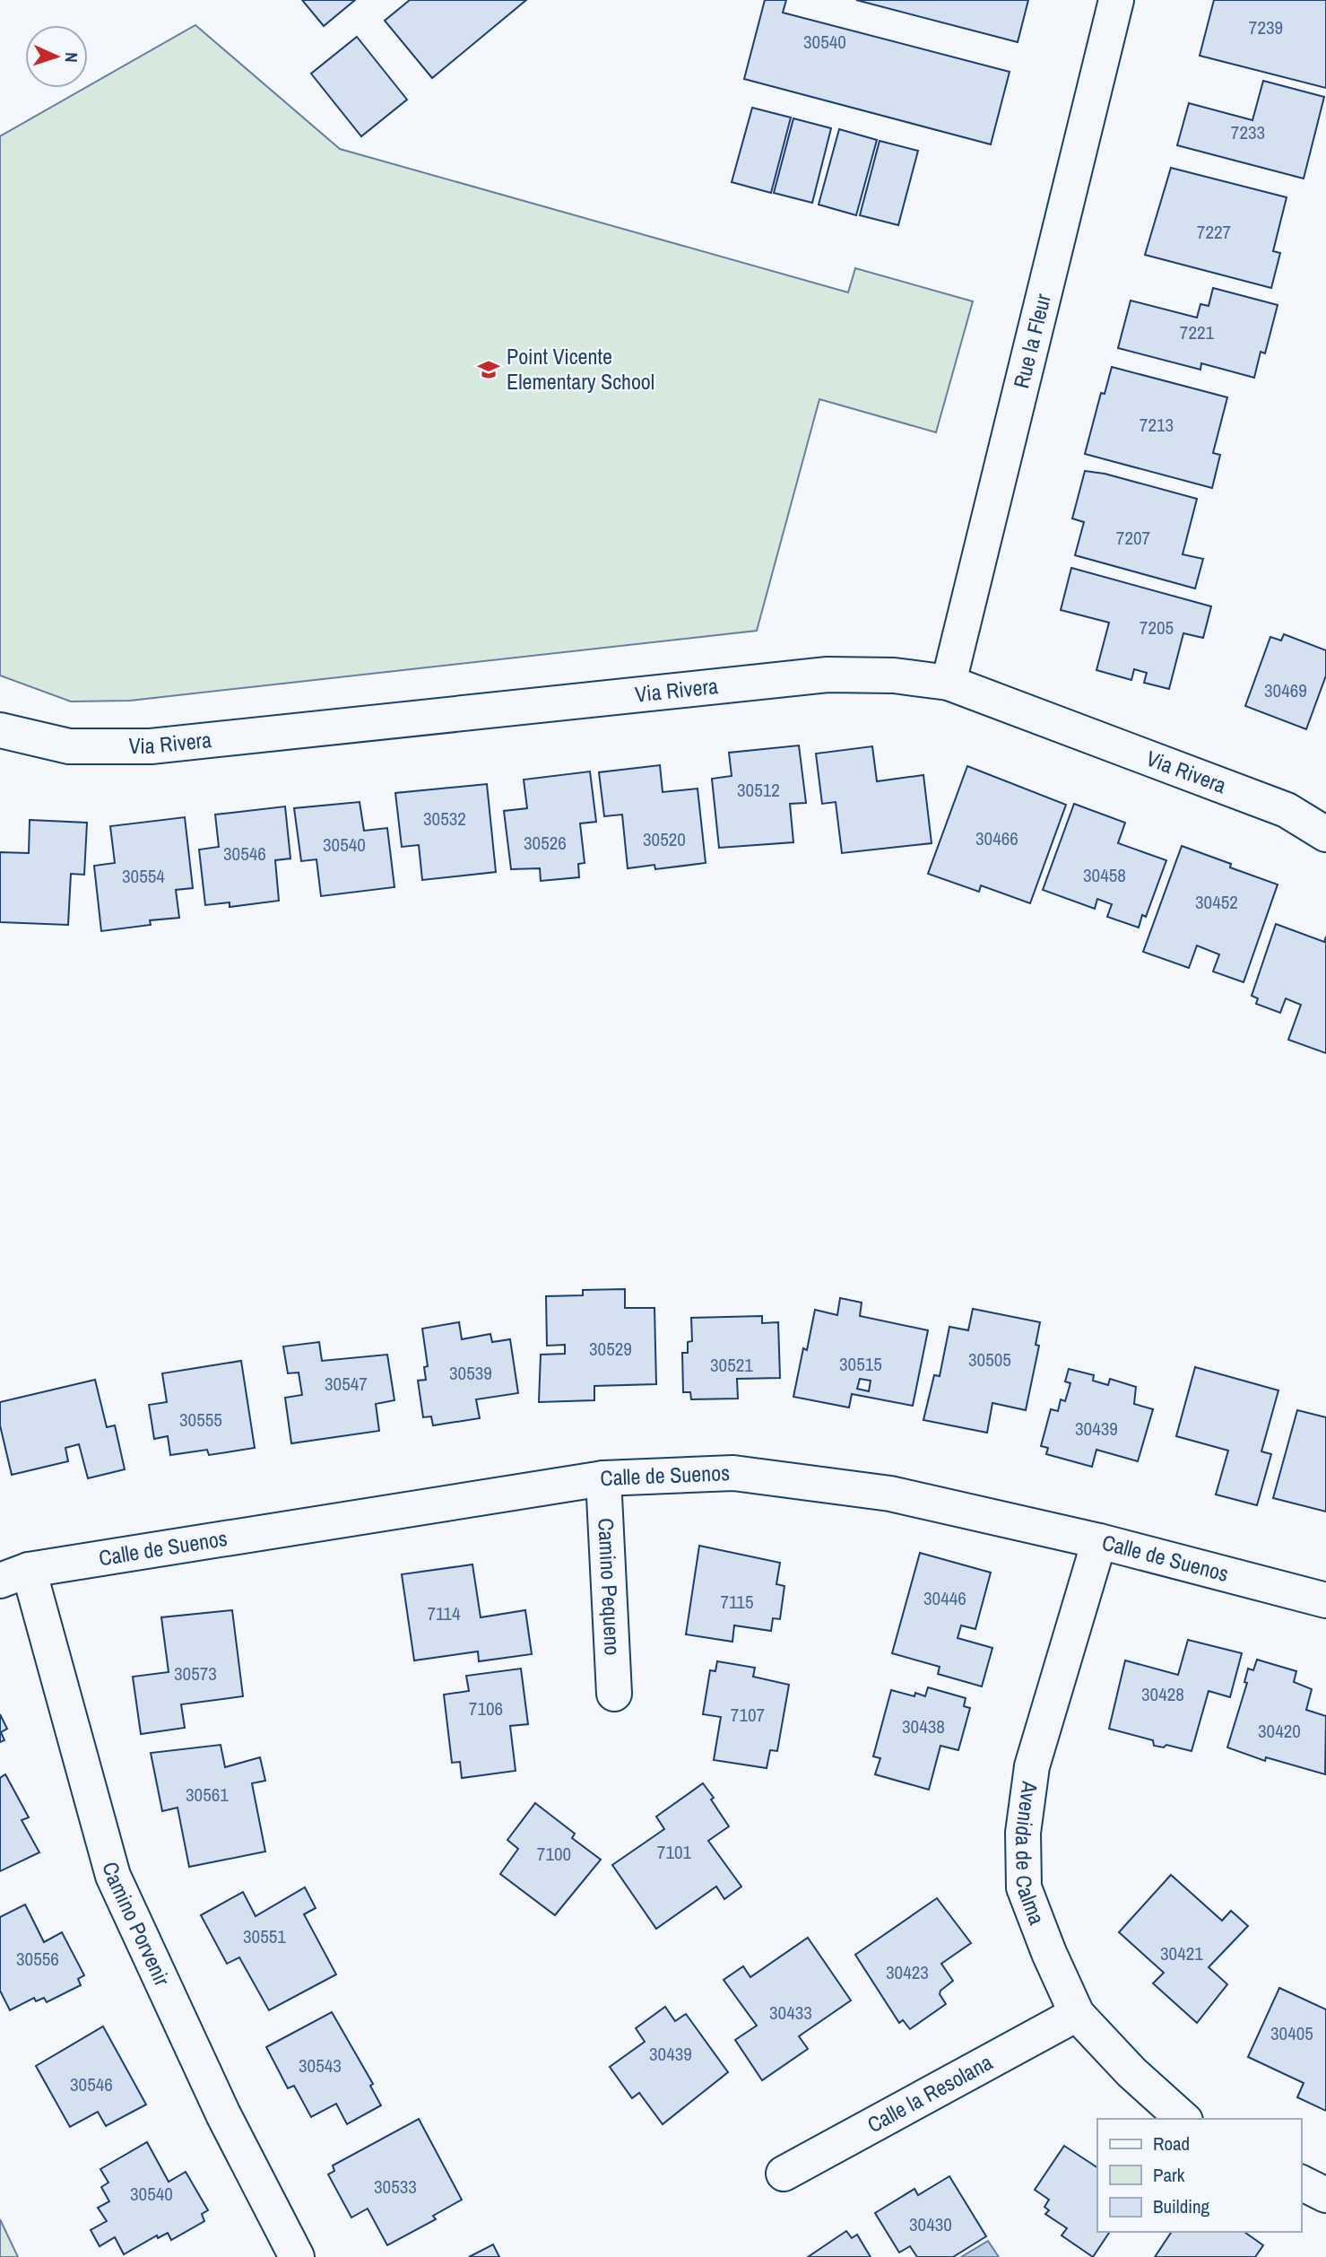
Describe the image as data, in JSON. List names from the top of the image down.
{
  "streets": {
    "street": [
      "Rue la Fleur",
      "Via Rivera",
      "Calle de Suenos",
      "Camino Pequeno",
      "Avenida de Calma",
      "Camino Porvenir",
      "Calle la Resolana"
    ]
  },
  "crossings": [
    ["Rue la Fleur", "Via Rivera"],
    ["Calle de Suenos", "Camino Pequeno"],
    ["Calle de Suenos", "Avenida de Calma"],
    ["Calle de Suenos", "Camino Porvenir"],
    ["Avenida de Calma", "Calle la Resolana"]
  ],
  "places": {
    "school or university": ["Point Vicente Elementary School"]
  },
  "house_numbers": [
    "7239",
    "30540",
    "7233",
    "7227",
    "7221",
    "7213",
    "7207",
    "7205",
    "30469",
    "30512",
    "30532",
    "30466",
    "30520",
    "30526",
    "30540",
    "30546",
    "30458",
    "30554",
    "30452",
    "30529",
    "30505",
    "30515",
    "30521",
    "30539",
    "30547",
    "30555",
    "30439",
    "30446",
    "7115",
    "7114",
    "30573",
    "30428",
    "7106",
    "7107",
    "30438",
    "30420",
    "30561",
    "7101",
    "7100",
    "30551",
    "30421",
    "30556",
    "30423",
    "30433",
    "30405",
    "30439",
    "30543",
    "30546",
    "30533",
    "30540",
    "30430"
  ],
  "legend": ["Road", "Park", "Building"],
  "north": "right"
}
